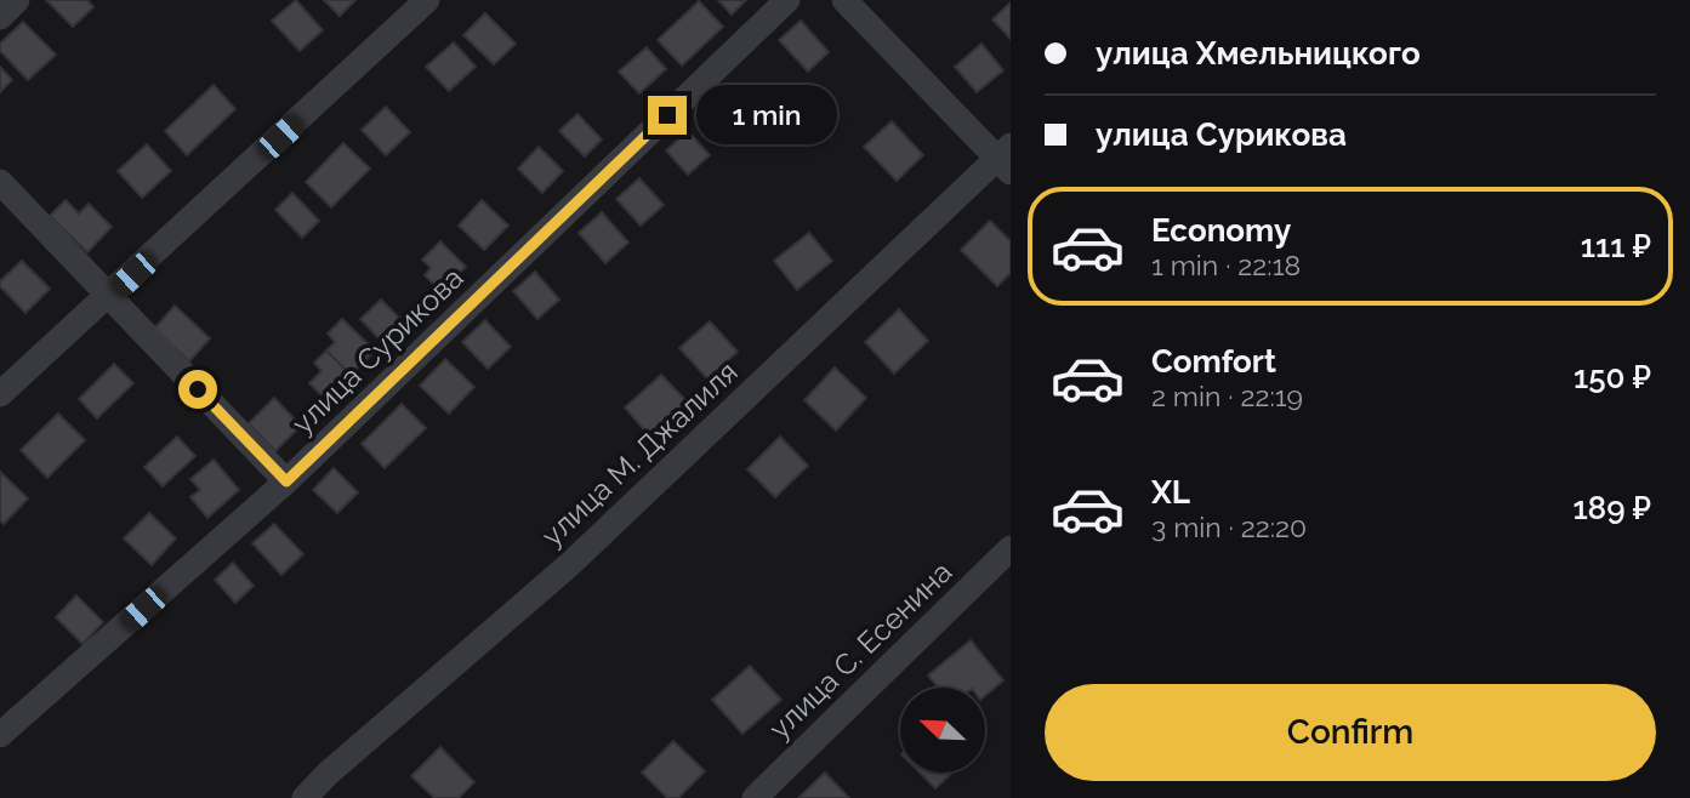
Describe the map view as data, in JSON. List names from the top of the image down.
{
  "streets": {
    "street": ["улица Сурикова", "улица М. Джалиля", "улица С. Есенина"]
  },
  "north": "top left",
  "page": {
    "banner": ["улица Хмельницкого", "улица Сурикова"],
    "bubble": "1 min",
    "list": [
      {
        "name": "Economy",
        "note": "1 min · 22:18",
        "value": "111 ₽"
      },
      {
        "name": "Comfort",
        "note": "2 min · 22:19",
        "value": "150 ₽"
      },
      {
        "name": "XL",
        "note": "3 min · 22:20",
        "value": "189 ₽"
      }
    ],
    "buttons": "Confirm"
  }
}
